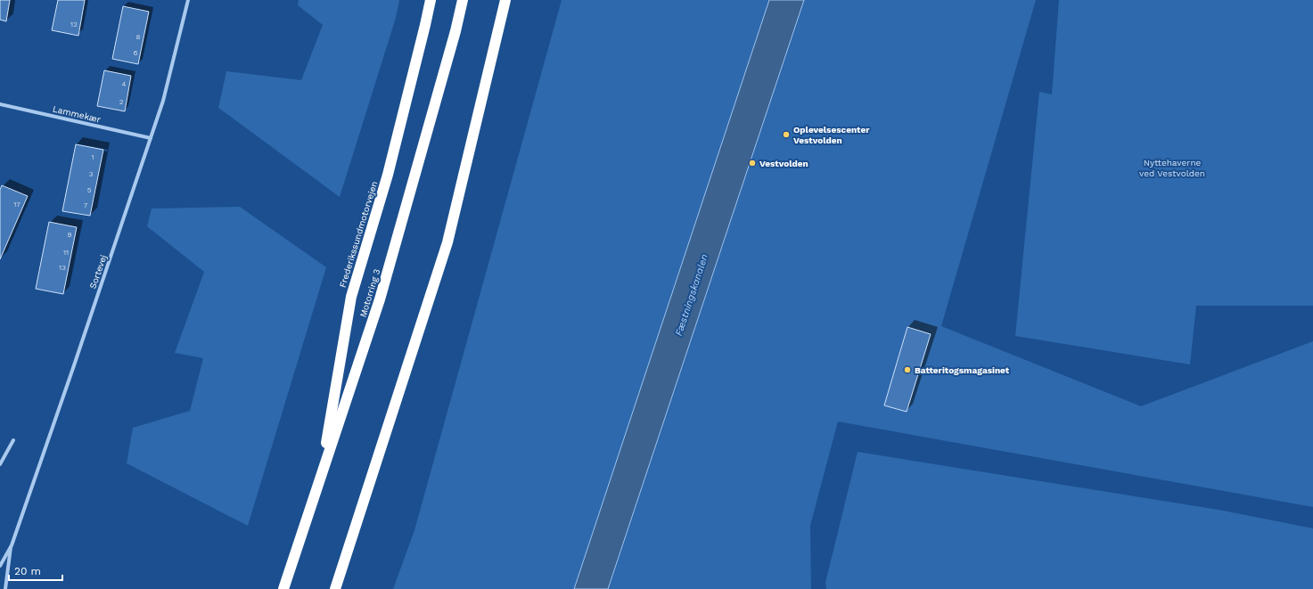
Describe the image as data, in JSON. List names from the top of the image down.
{
  "streets": {
    "highway": ["Frederikssundmotorvejen", "Motorring 3"],
    "street": ["Lammekær", "Sortevej"]
  },
  "crossings": [
    ["Lammekær", "Sortevej"],
    ["Frederikssundmotorvejen", "Motorring 3"]
  ],
  "water": ["Fæstningskanalen"],
  "parks": ["Nyttehaverne ved Vestvolden"],
  "places": ["Oplevelsescenter Vestvolden", "Vestvolden", "Batteritogsmagasinet"],
  "house_numbers": [
    "12",
    "8",
    "6",
    "4",
    "2",
    "1",
    "3",
    "5",
    "17",
    "7",
    "9",
    "11",
    "13"
  ],
  "scale_bar": "20 m"
}
